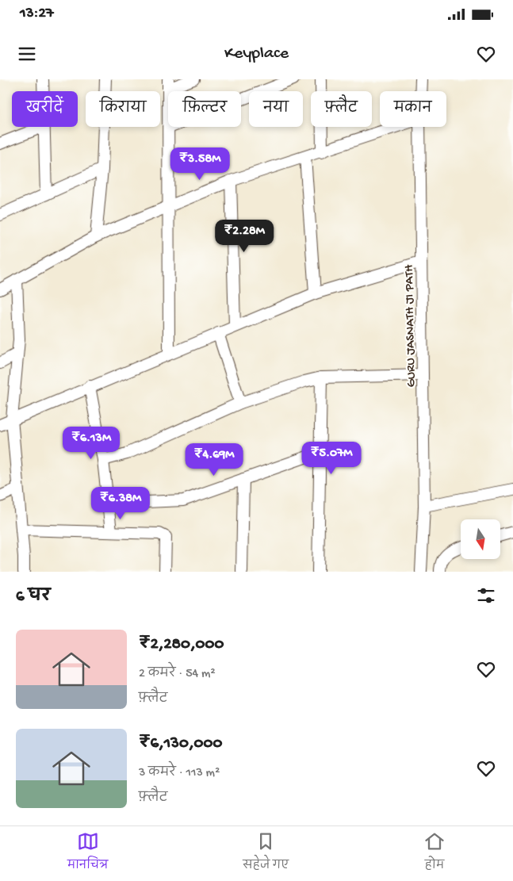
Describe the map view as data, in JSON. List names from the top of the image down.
{
  "streets": {
    "street": ["GURU JASNATH JI PATH"]
  },
  "north": "bottom",
  "page": {
    "status": "13:27",
    "header": "Keyplace",
    "chip": [
      "खरीदें",
      "किराया",
      "फ़िल्टर",
      "नया",
      "फ़्लैट",
      "मकान"
    ],
    "price": [
      "₹3.58M",
      "₹2.28M",
      "₹6.13M",
      "₹5.07M",
      "₹4.69M",
      "₹6.38M"
    ],
    "heading": "6 घर",
    "list": [
      {
        "name": "₹2,280,000",
        "note": "2 कमरे · 54 m² · फ़्लैट"
      },
      {
        "name": "₹6,130,000",
        "note": "3 कमरे · 113 m² · फ़्लैट"
      }
    ],
    "tabs": ["मानचित्र", "सहेजे गए", "होम"]
  }
}
